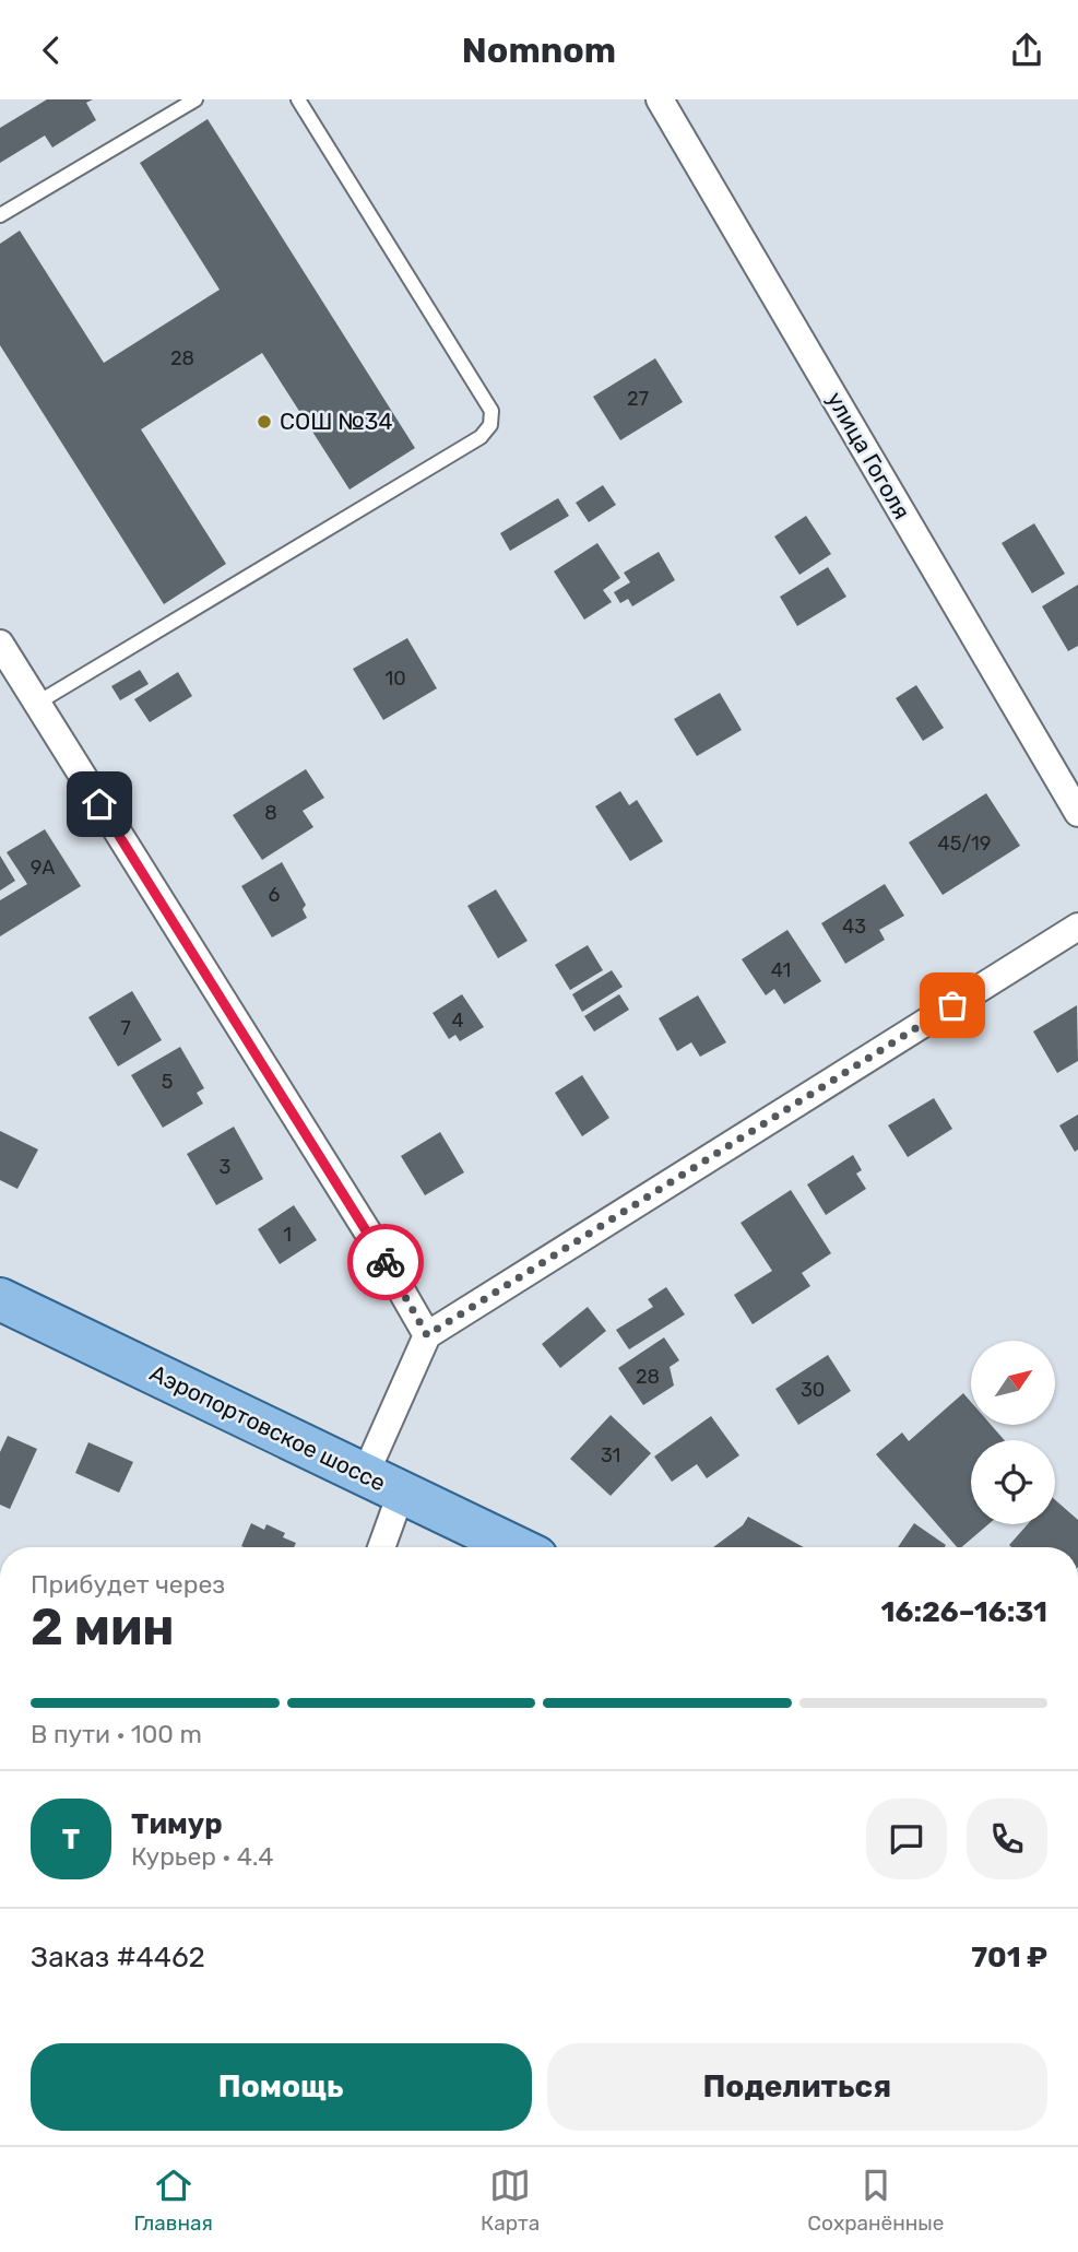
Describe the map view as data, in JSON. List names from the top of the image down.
{
  "streets": {
    "main road": ["Аэропортовское шоссе"],
    "street": ["улица Гоголя"]
  },
  "places": ["СОШ №34"],
  "house_numbers": [
    "28",
    "27",
    "10",
    "8",
    "45/19",
    "9А",
    "6",
    "43",
    "41",
    "4",
    "7",
    "5",
    "3",
    "1",
    "28",
    "30",
    "31"
  ],
  "north": "top right",
  "page": {
    "header": "Nomnom",
    "heading": ["2 мин", "Прибудет через", "16:26–16:31"],
    "panel": [
      "Тимур",
      "Курьер · 4.4",
      "Заказ #4462",
      "701 ₽"
    ],
    "bar": "В пути · 100 m",
    "round": "Т",
    "buttons": ["Помощь", "Поделиться"],
    "tabs": ["Главная", "Карта", "Сохранённые"]
  }
}
